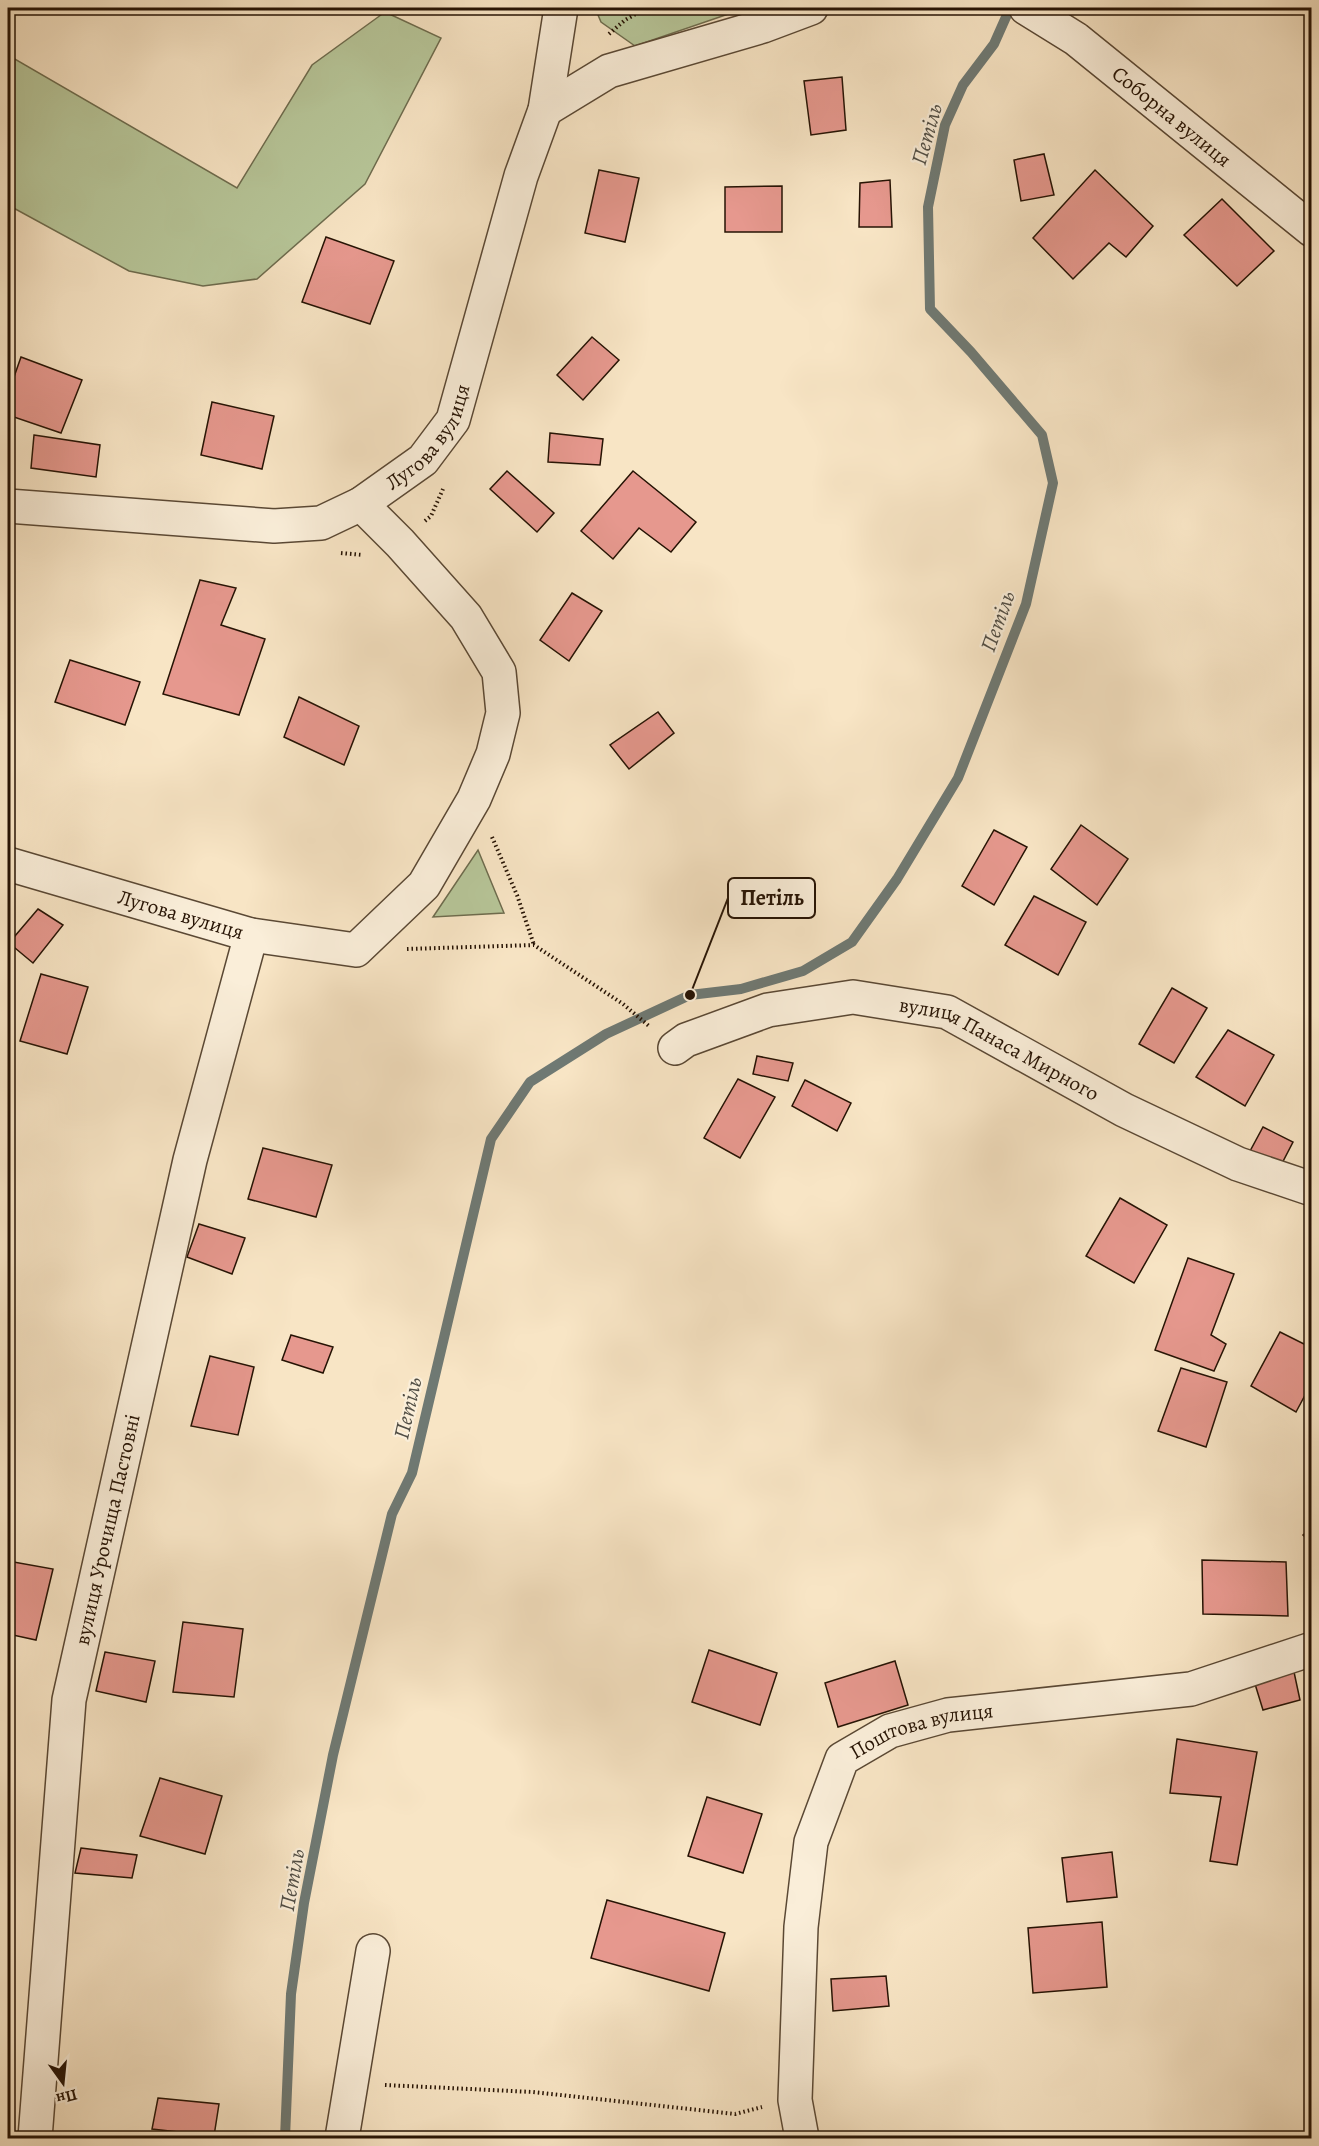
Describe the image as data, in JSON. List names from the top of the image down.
{
  "streets": {
    "street": [
      "Соборна вулиця",
      "Лугова вулиця",
      "вулиця Панаса Мирного",
      "вулиця Урочища Пастовні",
      "Поштова вулиця"
    ]
  },
  "crossings": [
    ["Лугова вулиця", "вулиця Урочища Пастовні"]
  ],
  "water": ["Петіль"],
  "places": ["Петіль"],
  "north": "bottom"
}
